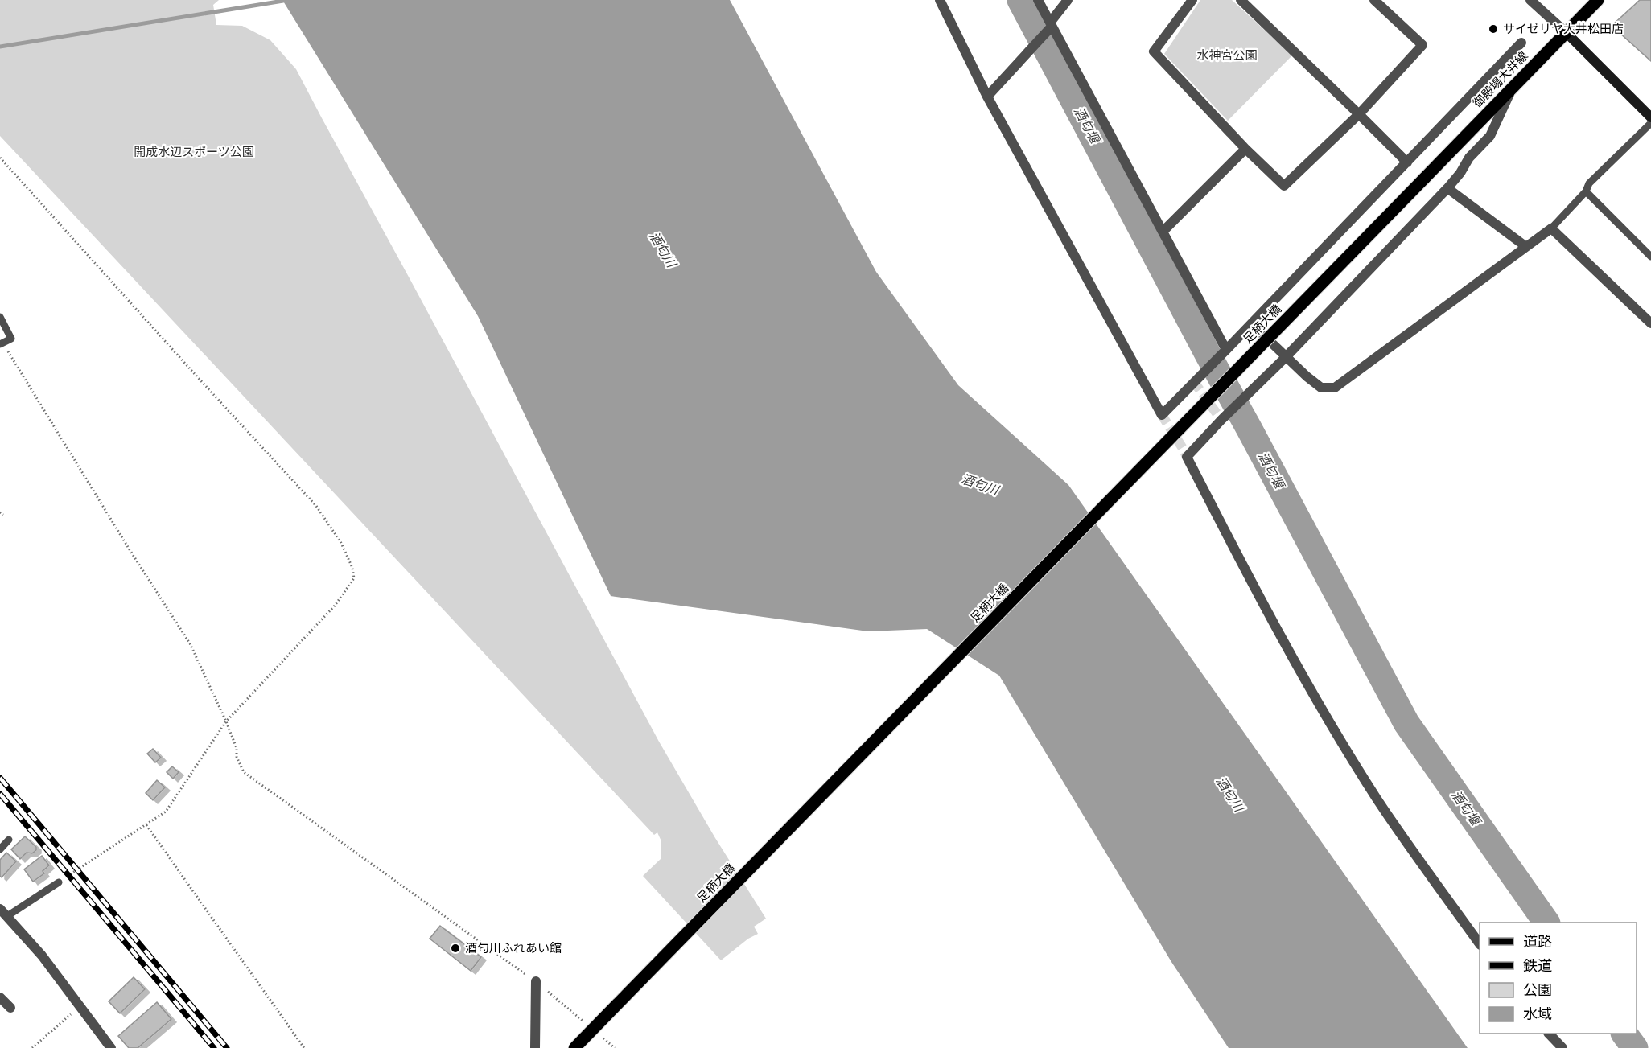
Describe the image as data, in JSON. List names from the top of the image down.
{
  "streets": {
    "main road": ["御殿場大井線", "足柄大橋"]
  },
  "crossings": [
    ["御殿場大井線", "足柄大橋"]
  ],
  "water": ["酒匂堰", "酒匂川"],
  "parks": ["水神宮公園", "開成水辺スポーツ公園"],
  "places": ["サイゼリヤ大井松田店", "酒匂川ふれあい館"],
  "legend": [
    "道路",
    "鉄道",
    "公園",
    "水域"
  ]
}
